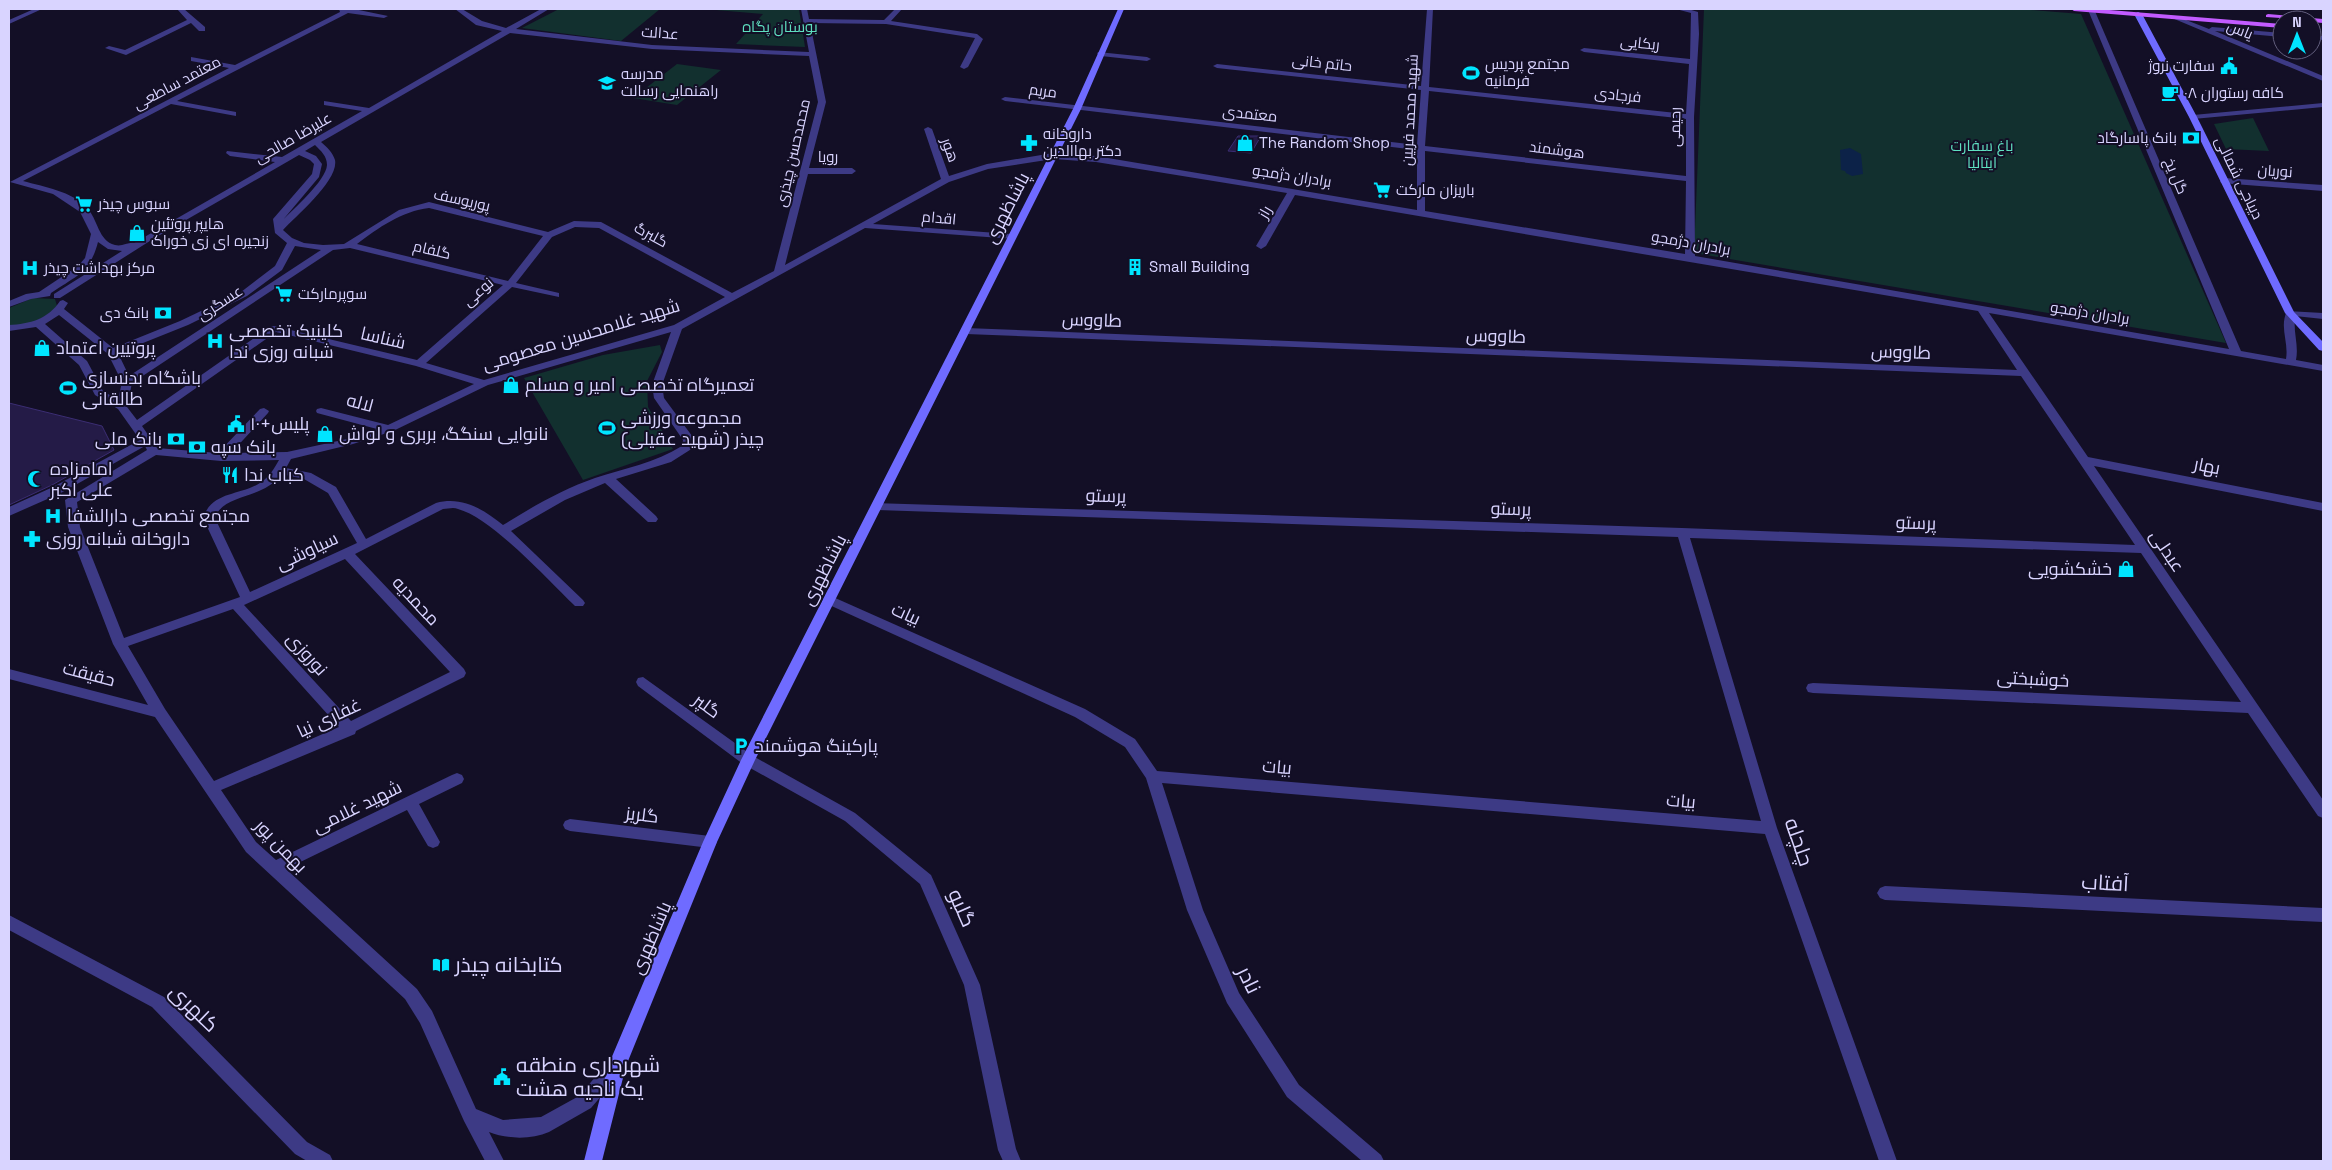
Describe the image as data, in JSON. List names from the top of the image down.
{
  "streets": {
    "main road": ["دیباجی شمالی", "پاشاظهری"],
    "street": [
      "یاس",
      "عدالت",
      "ریکایی",
      "حاتم خانی",
      "معتمد ساطعی",
      "مریم",
      "فرجادی",
      "شهید محمد فربین",
      "معتمدی",
      "رحیمی",
      "علیرضا صالحی",
      "هور",
      "هوشمند",
      "محمدحسن چیذری",
      "رویا",
      "نوریان",
      "برادران دژمجو",
      "گل یخ",
      "پوریوسف",
      "راز",
      "اقدام",
      "گلبرگ",
      "گلفام",
      "نوعی",
      "عسگری",
      "طاووس",
      "شهید غلامحسین معصومی",
      "شناسا",
      "لاله",
      "بهار",
      "پرستو",
      "سیاوشی",
      "عبدلی",
      "محمدیه",
      "بیات",
      "نوروزی",
      "حقیقت",
      "خوشبختی",
      "گلپر",
      "غفاری نیا",
      "شهید غلامی",
      "گلریز",
      "چلچله",
      "بهمن پور",
      "آفتاب",
      "گلبو",
      "نادر",
      "کلهری"
    ]
  },
  "crossings": [
    ["عدالت", "علیرضا صالحی"],
    ["عدالت", "محمدحسن چیذری"],
    ["ریکایی", "رحیمی"],
    ["حاتم خانی", "فرجادی"],
    ["حاتم خانی", "شهید محمد فربین"],
    ["مریم", "معتمدی"],
    ["مریم", "پاشاظهری"],
    ["فرجادی", "شهید محمد فربین"],
    ["فرجادی", "رحیمی"],
    ["شهید محمد فربین", "معتمدی"],
    ["شهید محمد فربین", "هوشمند"],
    ["شهید محمد فربین", "برادران دژمجو"],
    ["معتمدی", "هوشمند"],
    ["معتمدی", "پاشاظهری"],
    ["رحیمی", "هوشمند"],
    ["رحیمی", "برادران دژمجو"],
    ["هور", "شهید غلامحسین معصومی"],
    ["محمدحسن چیذری", "رویا"],
    ["محمدحسن چیذری", "شهید غلامحسین معصومی"],
    ["نوریان", "دیباجی شمالی"],
    ["برادران دژمجو", "گل یخ"],
    ["برادران دژمجو", "پاشاظهری"],
    ["برادران دژمجو", "راز"],
    ["برادران دژمجو", "شهید غلامحسین معصومی"],
    ["برادران دژمجو", "عبدلی"],
    ["پوریوسف", "گلبرگ"],
    ["پوریوسف", "گلفام"],
    ["پوریوسف", "نوعی"],
    ["پوریوسف", "عسگری"],
    ["پاشاظهری", "اقدام"],
    ["پاشاظهری", "طاووس"],
    ["پاشاظهری", "شهید غلامحسین معصومی"],
    ["پاشاظهری", "پرستو"],
    ["پاشاظهری", "بیات"],
    ["پاشاظهری", "گلپر"],
    ["پاشاظهری", "گلریز"],
    ["پاشاظهری", "گلبو"],
    ["اقدام", "شهید غلامحسین معصومی"],
    ["گلبرگ", "نوعی"],
    ["گلبرگ", "شهید غلامحسین معصومی"],
    ["گلفام", "نوعی"],
    ["گلفام", "عسگری"],
    ["نوعی", "شناسا"],
    ["طاووس", "عبدلی"],
    ["شهید غلامحسین معصومی", "شناسا"],
    ["شهید غلامحسین معصومی", "لاله"],
    ["شهید غلامحسین معصومی", "نوروزی"],
    ["بهار", "عبدلی"],
    ["پرستو", "عبدلی"],
    ["پرستو", "چلچله"],
    ["سیاوشی", "محمدیه"],
    ["سیاوشی", "نوروزی"],
    ["سیاوشی", "بهمن پور"],
    ["عبدلی", "خوشبختی"],
    ["محمدیه", "غفاری نیا"],
    ["بیات", "چلچله"],
    ["بیات", "نادر"],
    ["نوروزی", "غفاری نیا"],
    ["حقیقت", "بهمن پور"],
    ["گلپر", "گلبو"],
    ["غفاری نیا", "بهمن پور"],
    ["شهید غلامی", "بهمن پور"]
  ],
  "parks": ["بوستان پگاه", "باغ سفارت ایتالیا"],
  "places": {
    "public building": ["سفارت نروژ", "پلیس+۱۰", "شهرداری منطقه یک ناحیه هشت"],
    "sports": ["مجتمع پردیس فرمانیه", "باشگاه بدنسازی طالقانی", "مجموعه ورزشی چیذر (شهید عقیلی)"],
    "school or university": ["مدرسه راهنمایی رسالت"],
    "cafe": ["کافه رستوران ٠٨"],
    "bank": [
      "بانک پاسارگاد",
      "بانک دی",
      "بانک ملی",
      "بانک سپه"
    ],
    "pharmacy": ["داروخانه دکتر بهاالدین", "داروخانه شبانه روزی"],
    "shop": [
      "The Random Shop",
      "هایپر پروتئین زنجیره ای زی خوراک",
      "پروتیین اعتماد",
      "تعمیرگاه تخصصی امیر و مسلم",
      "نانوایی سنگگ، بربری و لواش",
      "خشکشویی"
    ],
    "supermarket": ["باریزان مارکت", "سبوس چیذر", "سوپرمارکت"],
    "building": ["Small Building"],
    "hospital": ["مرکز بهداشت چیذر", "کلینیک تخصصی شبانه روزی ندا", "مجتمع تخصصی دارالشفا"],
    "restaurant": ["کباب ندا"],
    "mosque": ["امامزاده علی اکبر"],
    "parking": ["پارکینگ هوشمند"],
    "library": ["کتابخانه چیذر"]
  },
  "north": "top"
}
